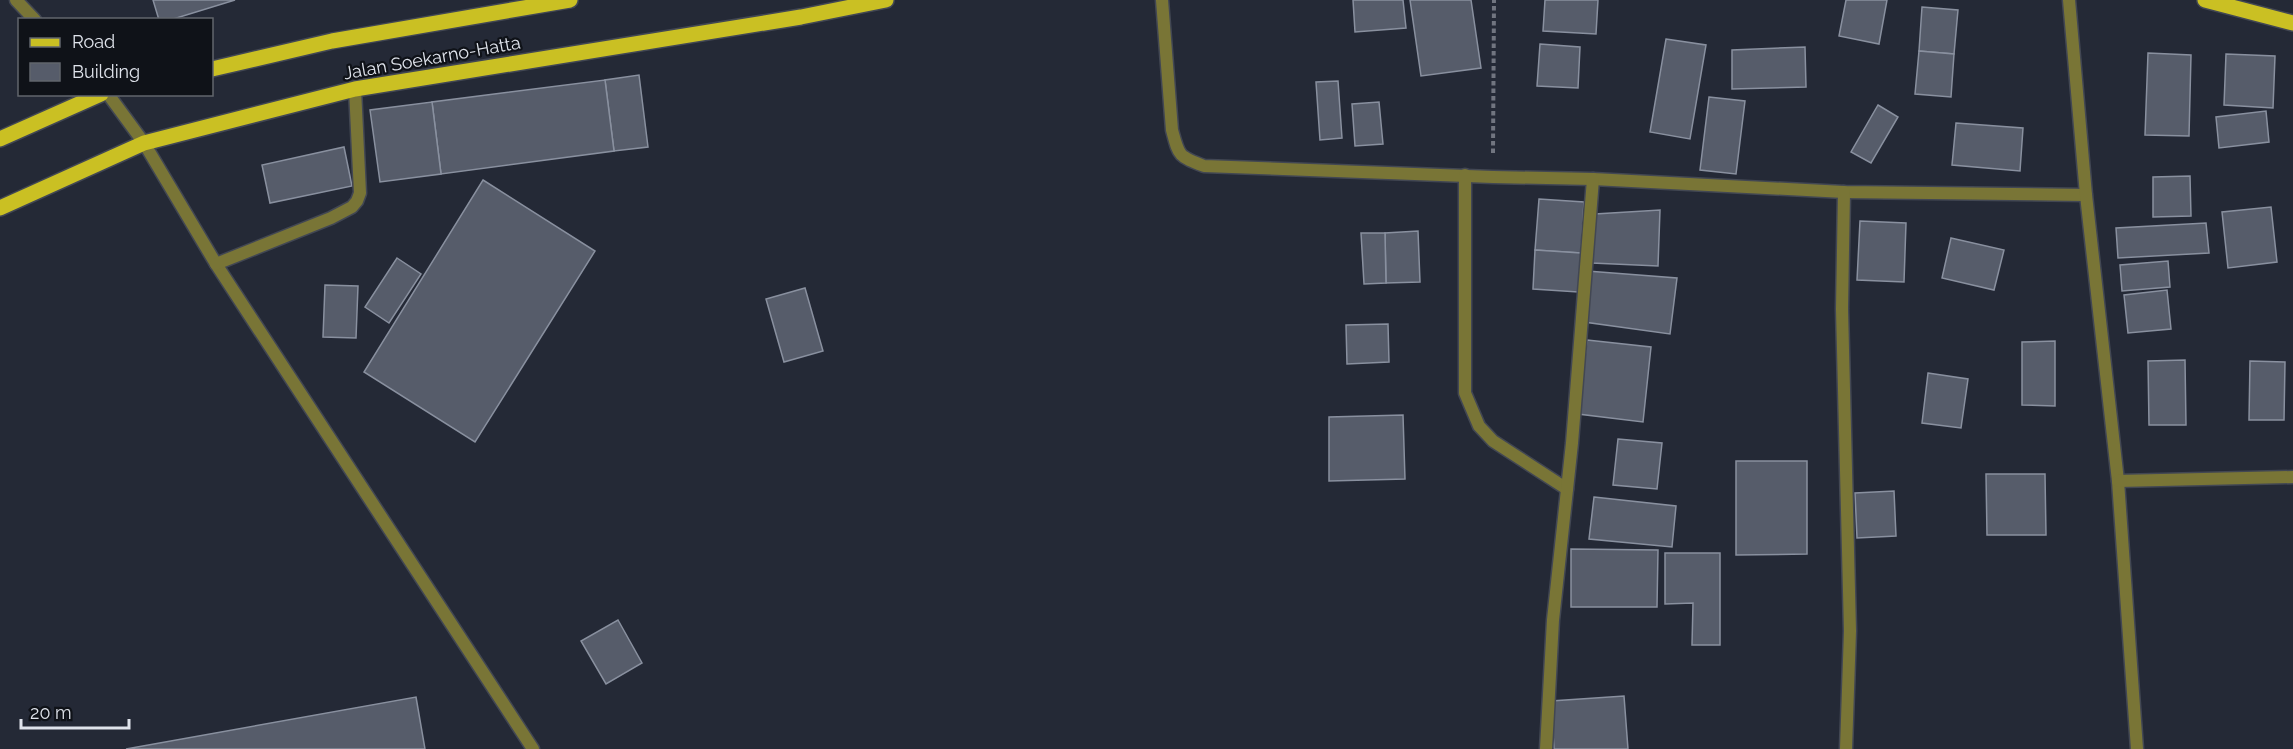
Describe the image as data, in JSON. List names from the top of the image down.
{
  "streets": {
    "main road": ["Jalan Soekarno-Hatta"]
  },
  "legend": ["Road", "Building"],
  "scale_bar": "20 m"
}
